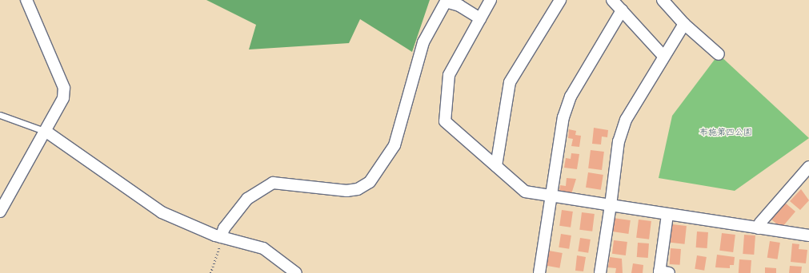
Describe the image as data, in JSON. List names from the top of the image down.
{
  "parks": ["布施第四公園"]
}
